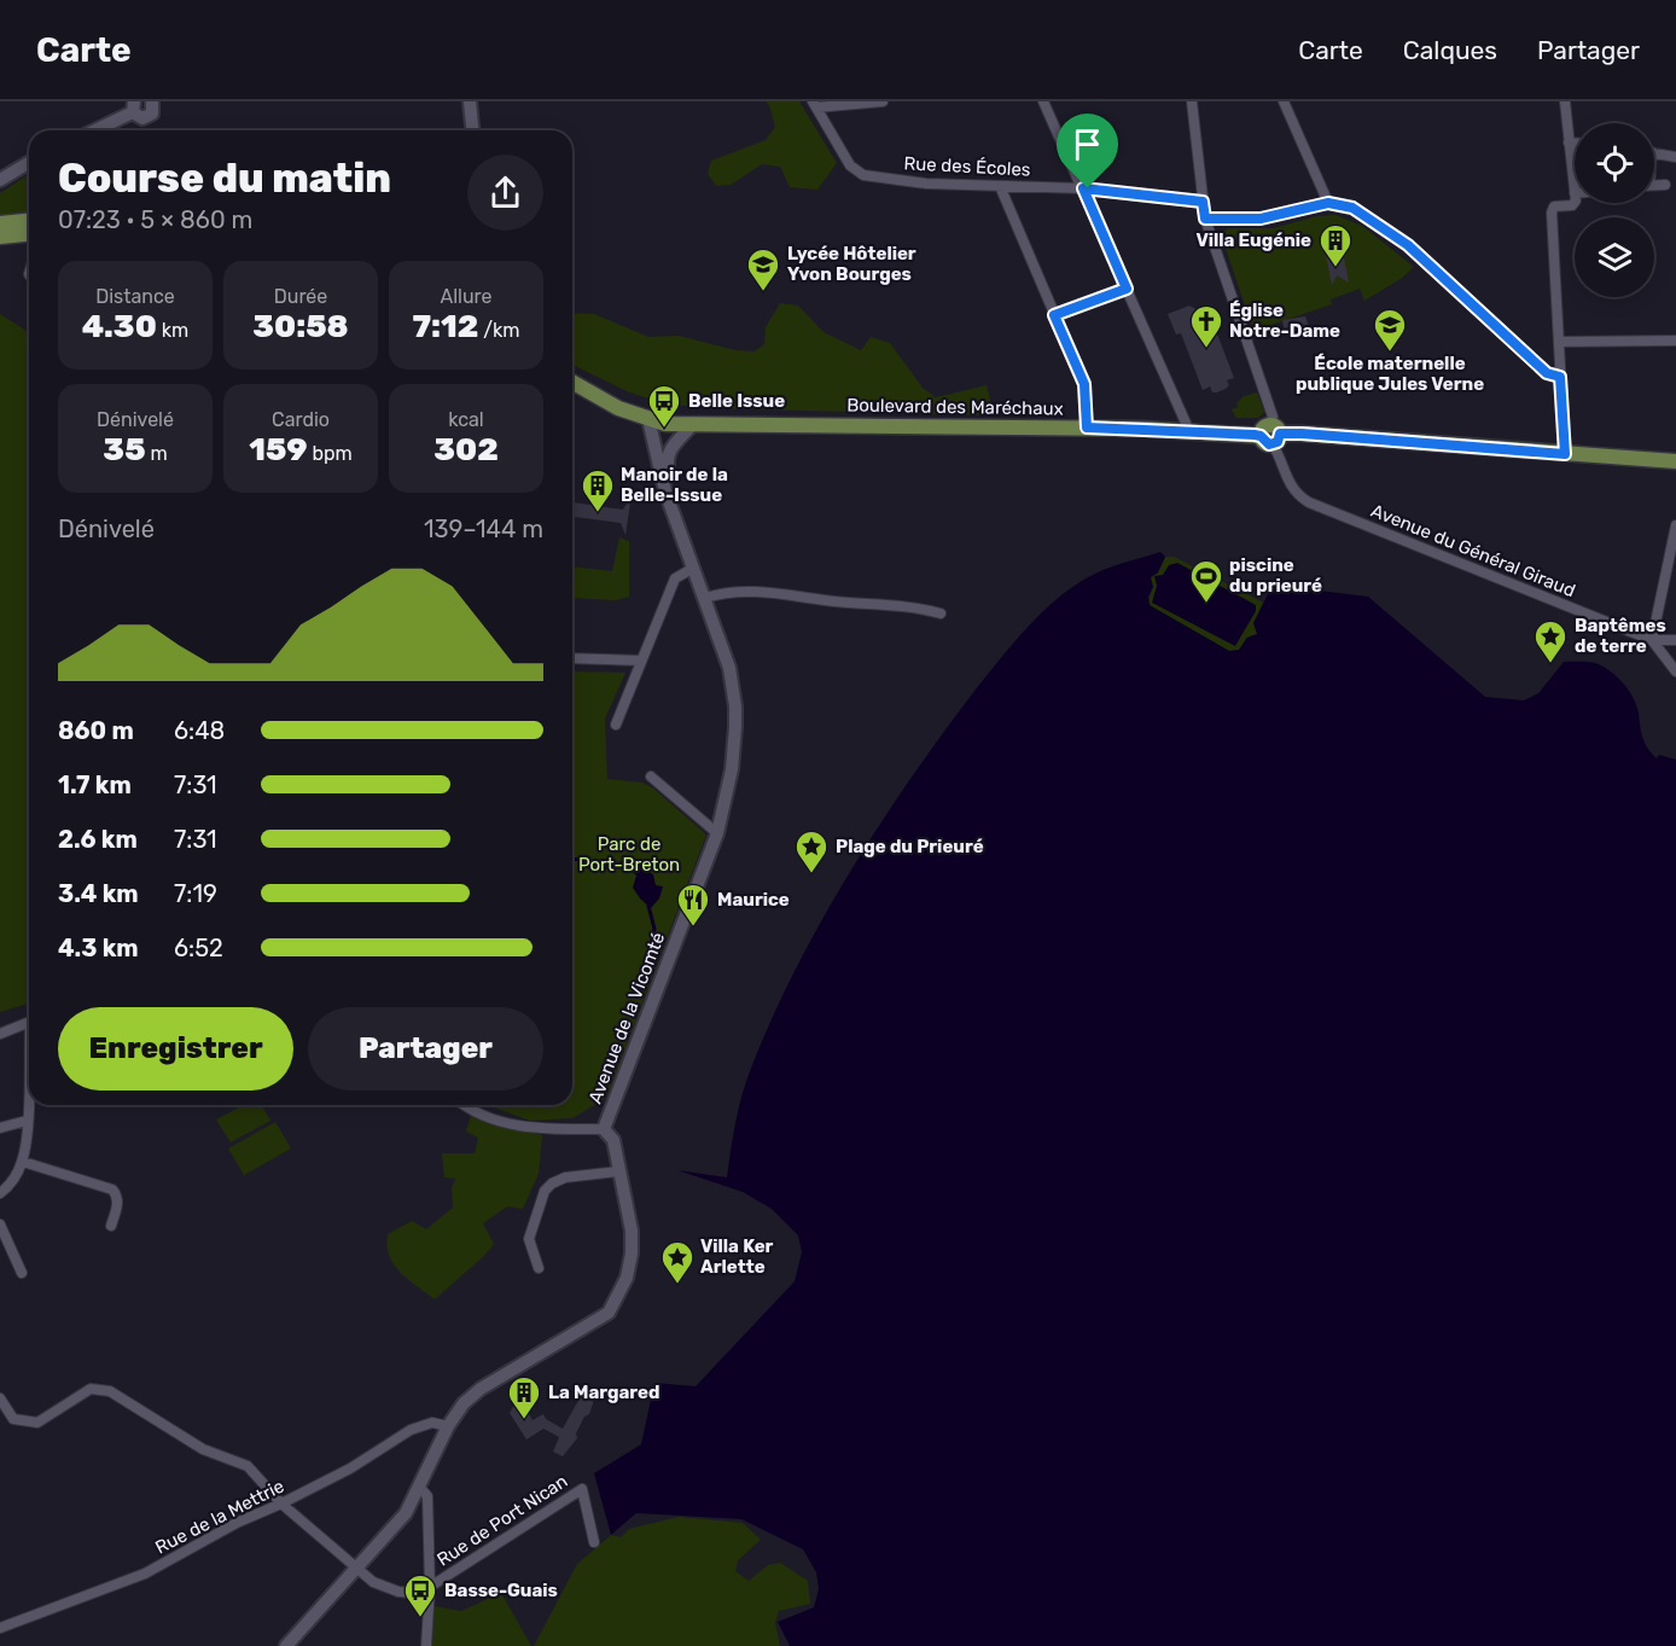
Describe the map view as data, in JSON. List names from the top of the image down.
{
  "streets": {
    "main road": ["Boulevard des Maréchaux", "Avenue de la Vicomté"],
    "street": [
      "Rue des Écoles",
      "Avenue du Général Giraud",
      "Rue de la Mettrie",
      "Rue de Port Nican"
    ]
  },
  "crossings": [
    ["Boulevard des Maréchaux", "Avenue du Général Giraud"],
    ["Boulevard des Maréchaux", "Avenue de la Vicomté"],
    ["Avenue de la Vicomté", "Rue de la Mettrie"]
  ],
  "parks": ["Parc de Port-Breton"],
  "places": {
    "building": ["Villa Eugénie", "Manoir de la Belle-Issue", "La Margared"],
    "school or university": ["Lycée Hôtelier Yvon Bourges", "École maternelle publique Jules Verne"],
    "church": ["Église Notre-Dame"],
    "bus stop": ["Belle Issue", "Basse-Guais"],
    "sports": ["piscine du prieuré"],
    "place": ["Baptêmes de terre", "Plage du Prieuré", "Villa Ker Arlette"],
    "restaurant": ["Maurice"]
  },
  "page": {
    "header": "Carte",
    "nav": ["Carte", "Calques", "Partager"],
    "heading": ["Course du matin", "07:23 · 5 × 860 m"],
    "stats": [
      ["Distance", "4.30 km"],
      ["Durée", "30:58"],
      ["Allure", "7:12 /km"],
      ["Dénivelé", "35 m"],
      ["Cardio", "159 bpm"],
      ["kcal", "302"]
    ],
    "chart": ["Dénivelé", "139–144 m"],
    "list": [
      {
        "name": "860 m",
        "note": "6:48"
      },
      {
        "name": "1.7 km",
        "note": "7:31"
      },
      {
        "name": "2.6 km",
        "note": "7:31"
      },
      {
        "name": "3.4 km",
        "note": "7:19"
      },
      {
        "name": "4.3 km",
        "note": "6:52"
      }
    ],
    "buttons": ["Enregistrer", "Partager"]
  }
}
